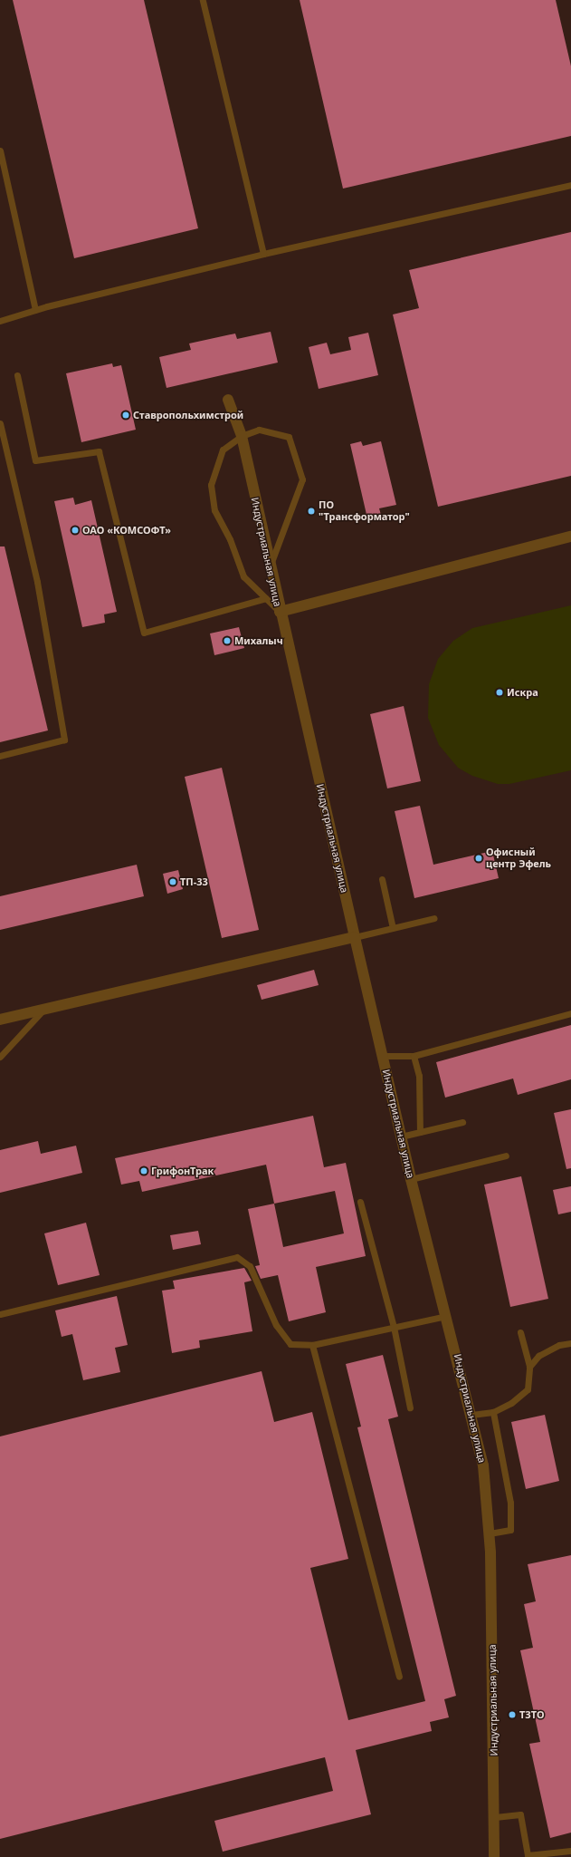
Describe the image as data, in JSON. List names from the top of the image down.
{
  "streets": {
    "street": ["Индустриальная улица"]
  },
  "places": [
    "Ставропольхимстрой",
    "ПО \"Трансформатор\"",
    "ОАО «КОМСОФТ»",
    "Михалыч",
    "Искра",
    "Офисный центр Эфель",
    "ТП-33",
    "ГрифонТрак",
    "ТЗТО"
  ]
}
